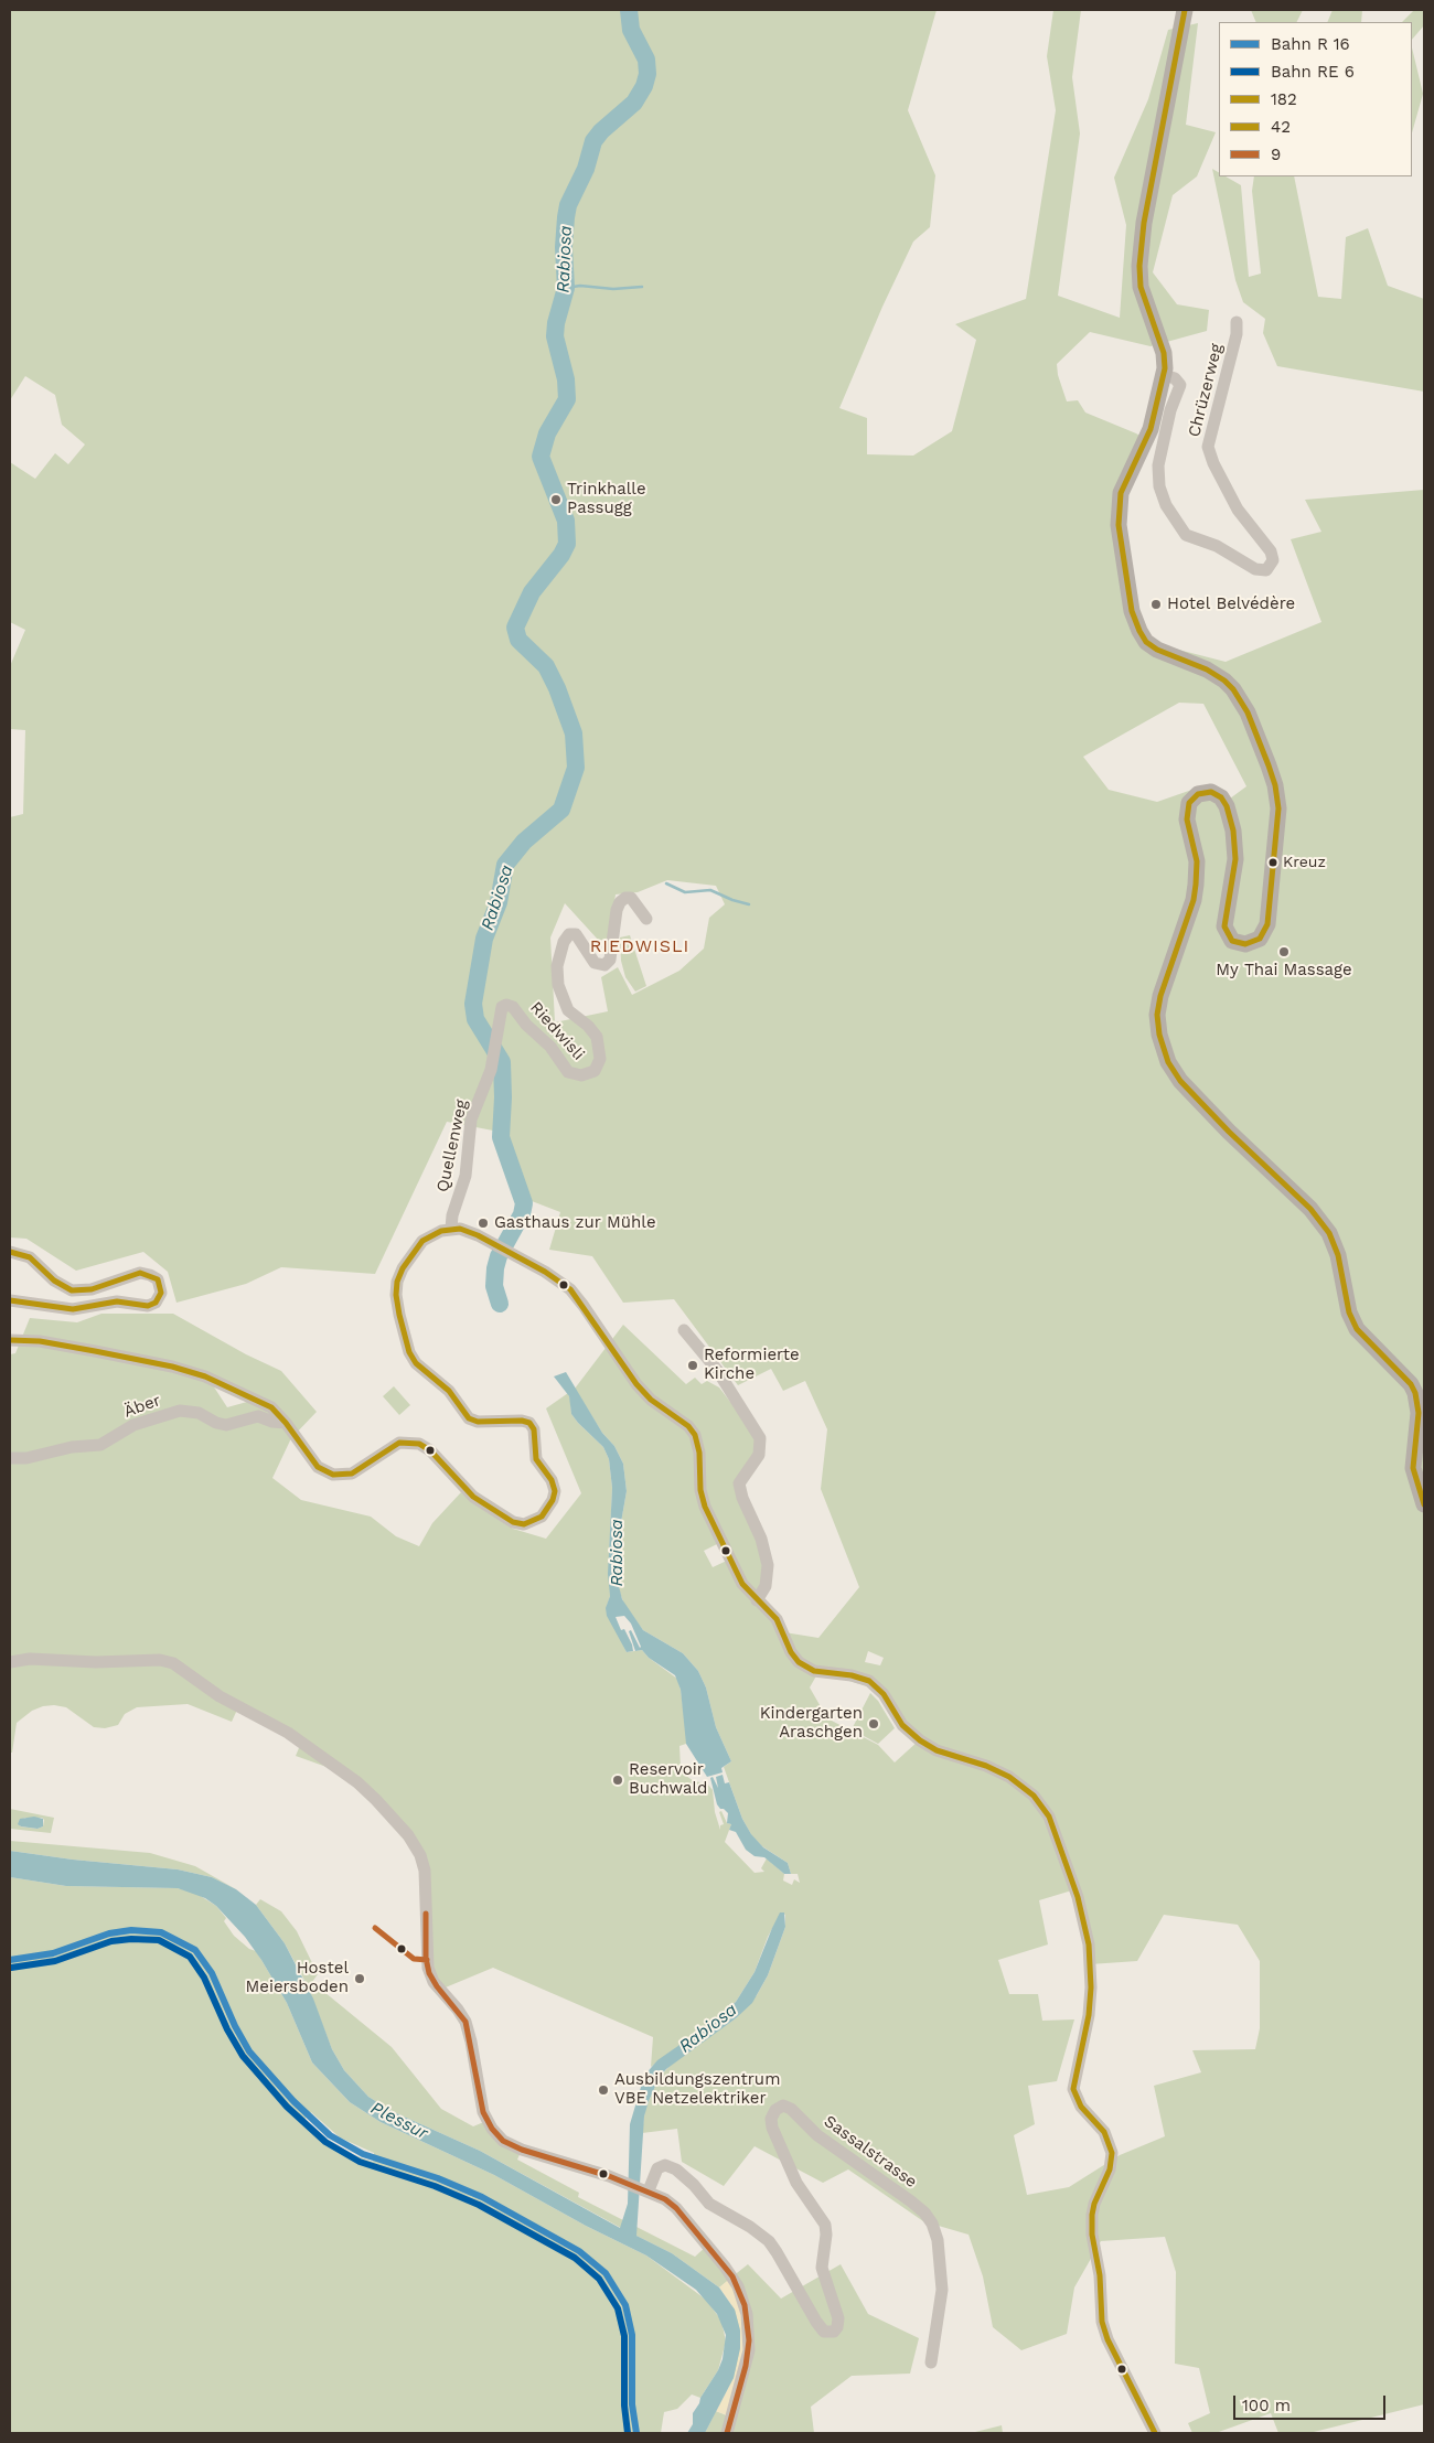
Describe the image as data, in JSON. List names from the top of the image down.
{
  "streets": {
    "street": [
      "Chrüzerweg",
      "Riedwisli",
      "Quellenweg",
      "Äber",
      "Sassalstrasse"
    ]
  },
  "crossings": [
    ["Riedwisli", "Quellenweg"]
  ],
  "districts": ["RIEDWISLI"],
  "water": ["Rabiosa", "Plessur"],
  "places": [
    "Trinkhalle Passugg",
    "Hotel Belvédère",
    "Kreuz",
    "My Thai Massage",
    "Gasthaus zur Mühle",
    "Reformierte Kirche",
    "Kindergarten Araschgen",
    "Reservoir Buchwald",
    "Hostel Meiersboden",
    "Ausbildungszentrum VBE Netzelektriker"
  ],
  "lines": ["transit line 182", "transit line 42", "transit line 9"],
  "legend": [
    "Bahn R 16",
    "Bahn RE 6",
    "182",
    "42",
    "9"
  ],
  "scale_bar": "100 m"
}
